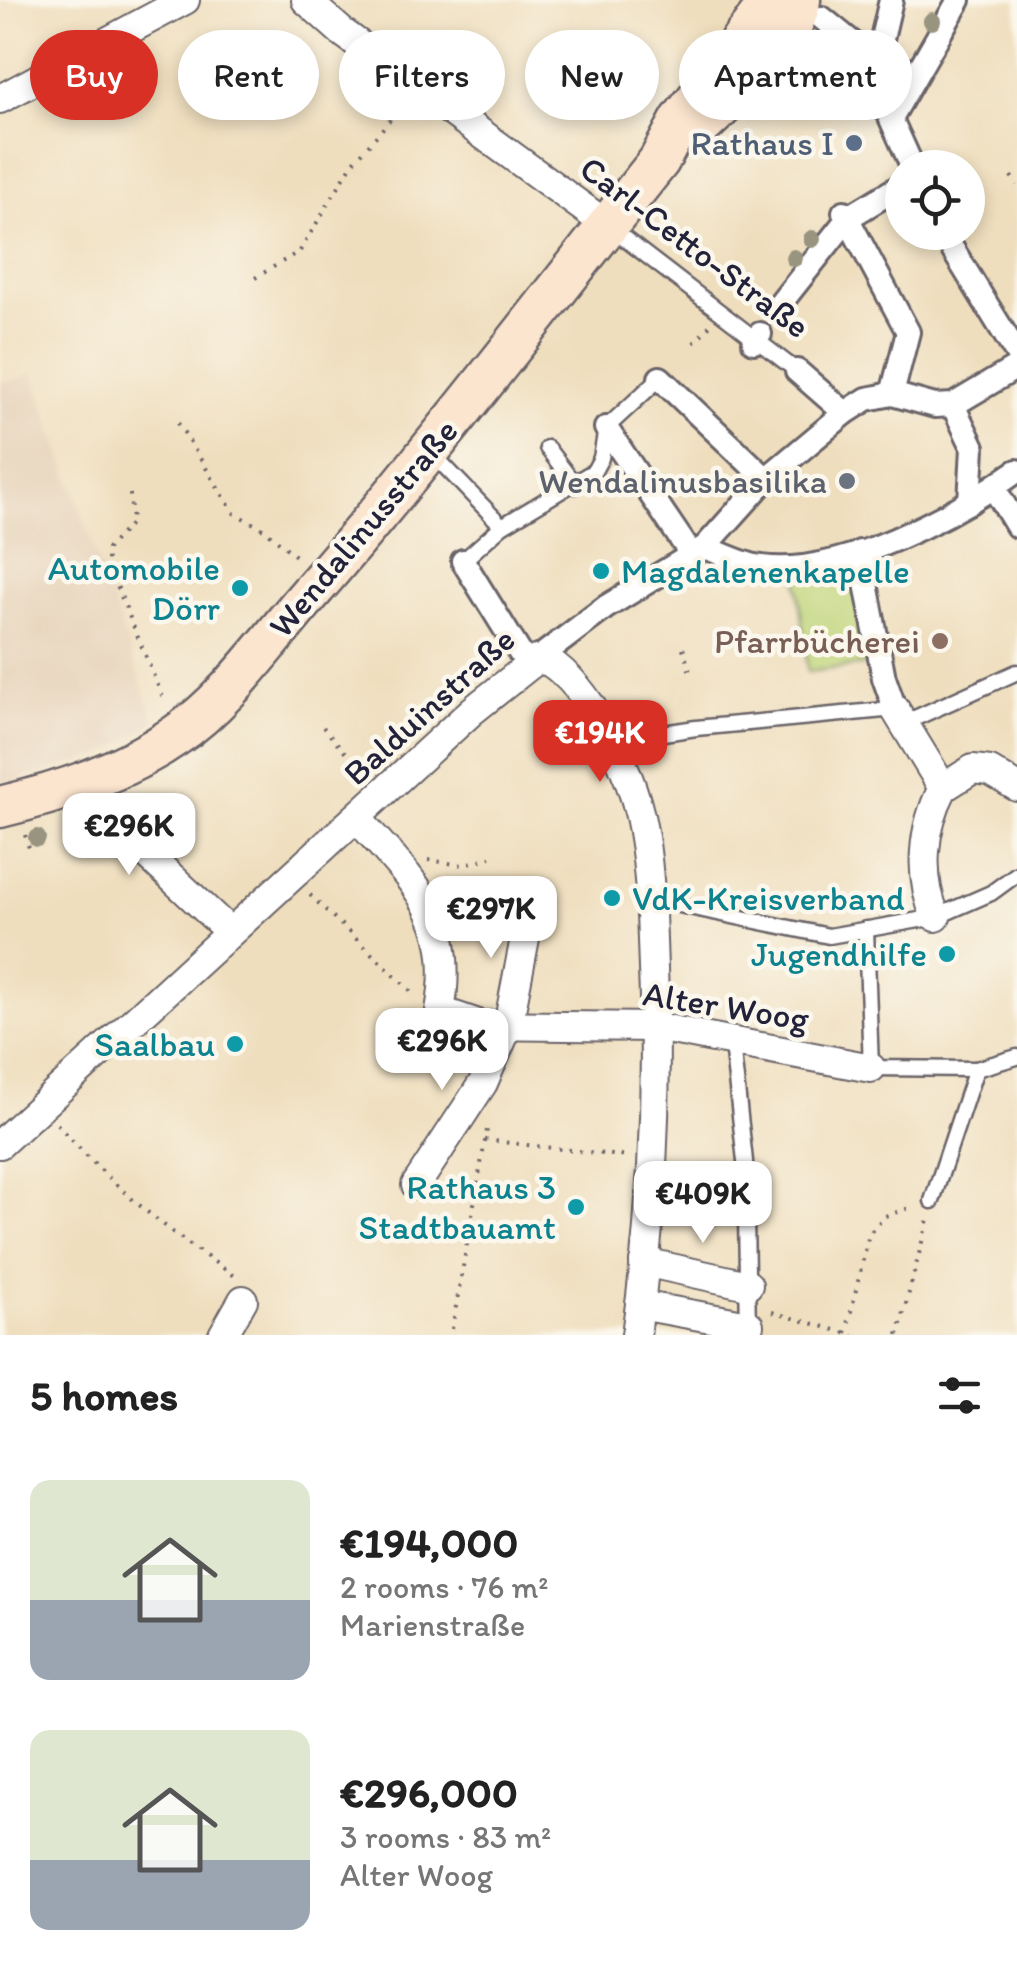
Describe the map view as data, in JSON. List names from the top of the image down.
{
  "streets": {
    "main road": ["Wendalinusstraße"],
    "street": ["Carl-Cetto-Straße", "Balduinstraße", "Alter Woog"]
  },
  "crossings": [
    ["Carl-Cetto-Straße", "Wendalinusstraße"],
    ["Carl-Cetto-Straße", "Balduinstraße"]
  ],
  "places": [
    "Rathaus I",
    "Wendalinusbasilika",
    "Magdalenenkapelle",
    "Automobile Dörr",
    "Pfarrbücherei",
    "VdK-Kreisverband",
    "Jugendhilfe",
    "Saalbau",
    "Rathaus 3 Stadtbauamt"
  ],
  "page": {
    "chip": [
      "Buy",
      "Rent",
      "Filters",
      "New",
      "Apartment"
    ],
    "price": [
      "€194K",
      "€296K",
      "€297K",
      "€296K",
      "€409K"
    ],
    "heading": "5 homes",
    "list": [
      {
        "name": "€194,000",
        "note": "2 rooms · 76 m² · Marienstraße"
      },
      {
        "name": "€296,000",
        "note": "3 rooms · 83 m² · Alter Woog"
      }
    ]
  }
}
